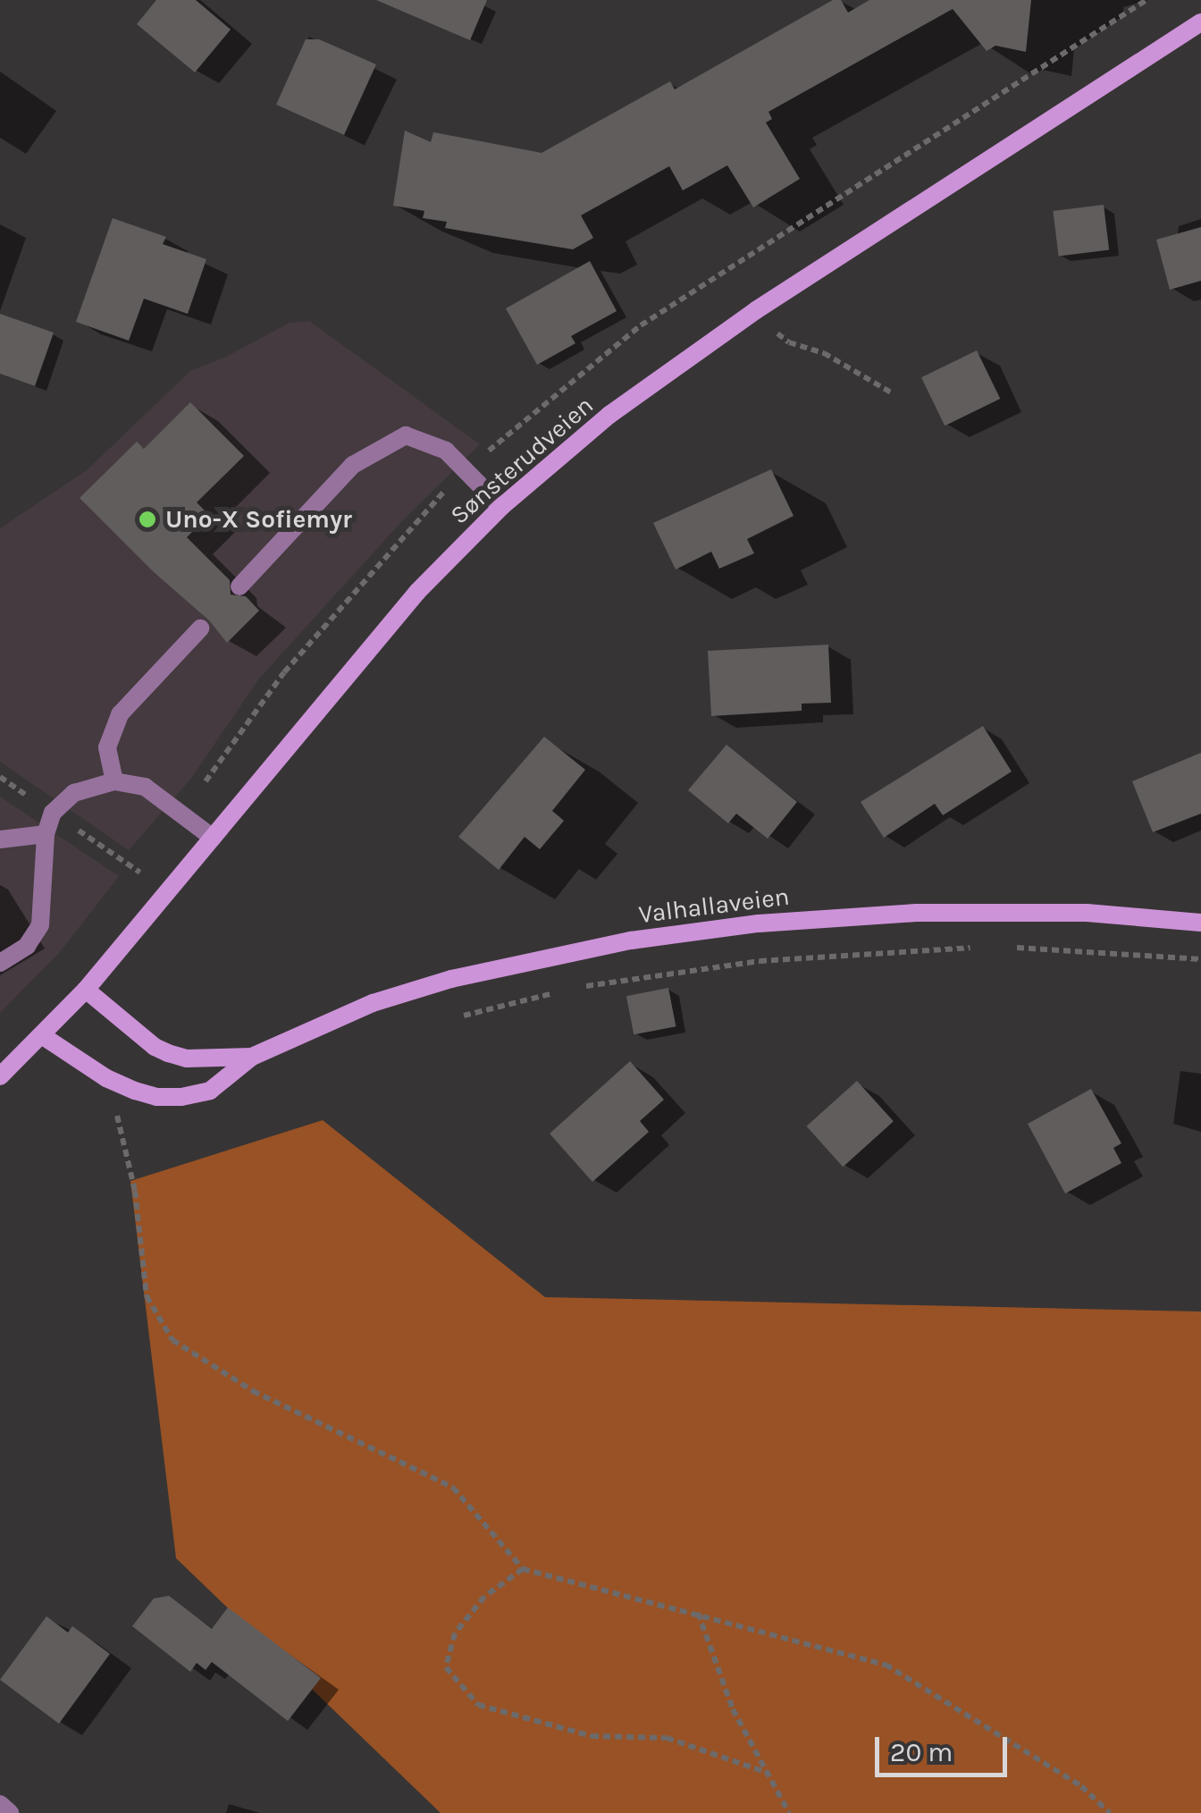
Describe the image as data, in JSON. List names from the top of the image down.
{
  "streets": {
    "main road": ["Sønsterudveien", "Valhallaveien"]
  },
  "crossings": [
    ["Sønsterudveien", "Valhallaveien"]
  ],
  "places": ["Uno-X Sofiemyr"],
  "scale_bar": "20 m"
}
